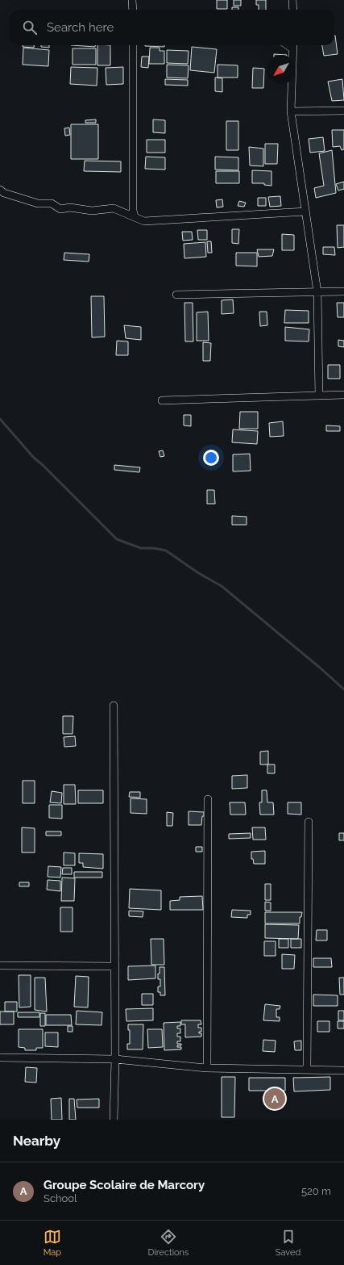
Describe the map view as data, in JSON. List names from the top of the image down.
{
  "north": "bottom left",
  "page": {
    "search": "Search here",
    "pins": "A",
    "heading": "Nearby",
    "list": [
      {
        "mark": "A",
        "name": "Groupe Scolaire de Marcory",
        "note": "School",
        "value": "520 m"
      }
    ],
    "nav": ["Map", "Directions", "Saved"]
  }
}
